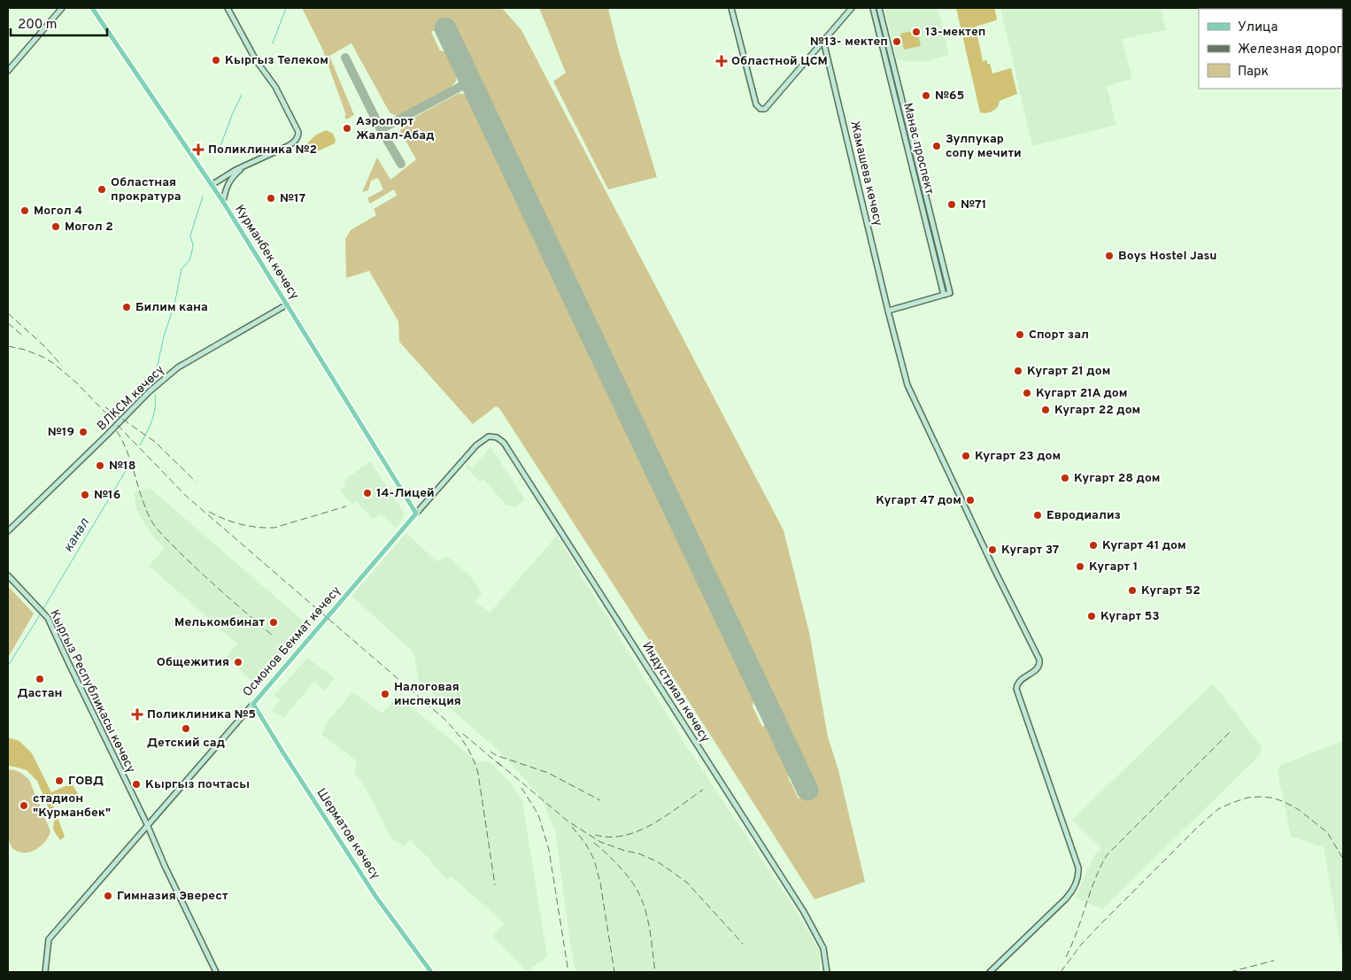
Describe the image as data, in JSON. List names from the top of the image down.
{
  "streets": {
    "main road": [
      "Манас проспект",
      "Жамашева көчөсү",
      "Курманбек көчөсү",
      "ВЛКСМ көчөсү",
      "Осмонов Бекмат көчөсү",
      "Кыргыз Республикасы көчөсү",
      "Индустриал көчөсү",
      "Шерматов көчөсү"
    ]
  },
  "crossings": [
    ["Курманбек көчөсү", "ВЛКСМ көчөсү"],
    ["Курманбек көчөсү", "Осмонов Бекмат көчөсү"],
    ["Курманбек көчөсү", "Индустриал көчөсү"],
    ["Осмонов Бекмат көчөсү", "Кыргыз Республикасы көчөсү"],
    ["Осмонов Бекмат көчөсү", "Индустриал көчөсү"],
    ["Осмонов Бекмат көчөсү", "Шерматов көчөсү"]
  ],
  "water": ["канал"],
  "places": {
    "other": [
      "13-мектеп",
      "№13- мектеп",
      "Кыргыз Телеком",
      "№65",
      "Аэропорт Жалал-Абад",
      "Зулпукар сопу мечити",
      "Областная прократура",
      "№17",
      "№71",
      "Могол 4",
      "Могол 2",
      "Boys Hostel Jasu",
      "Билим кана",
      "Спорт зал",
      "Кугарт 21 дом",
      "Кугарт 21А дом",
      "Кугарт 22 дом",
      "№19",
      "Кугарт 23 дом",
      "№18",
      "Кугарт 28 дом",
      "14-Лицей",
      "№16",
      "Кугарт 47 дом",
      "Евродиализ",
      "Кугарт 41 дом",
      "Кугарт 37",
      "Кугарт 1",
      "Кугарт 52",
      "Кугарт 53",
      "Мелькомбинат",
      "Общежития",
      "Дастан",
      "Налоговая инспекция",
      "Детский сад",
      "ГОВД",
      "Кыргыз почтасы",
      "стадион \"Курманбек\"",
      "Гимназия Эверест"
    ],
    "health": ["Областной ЦСМ", "Поликлиника №2", "Поликлиника №5"]
  },
  "legend": ["Улица", "Железная дорога", "Парк"],
  "scale_bar": "200 m"
}
